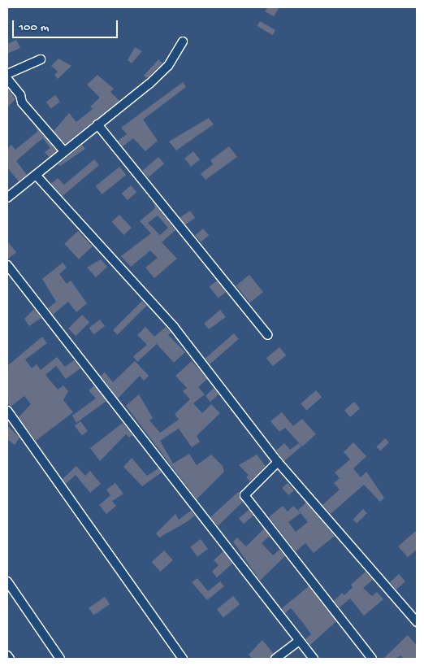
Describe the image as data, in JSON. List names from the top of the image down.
{
  "scale_bar": "100 m"
}
